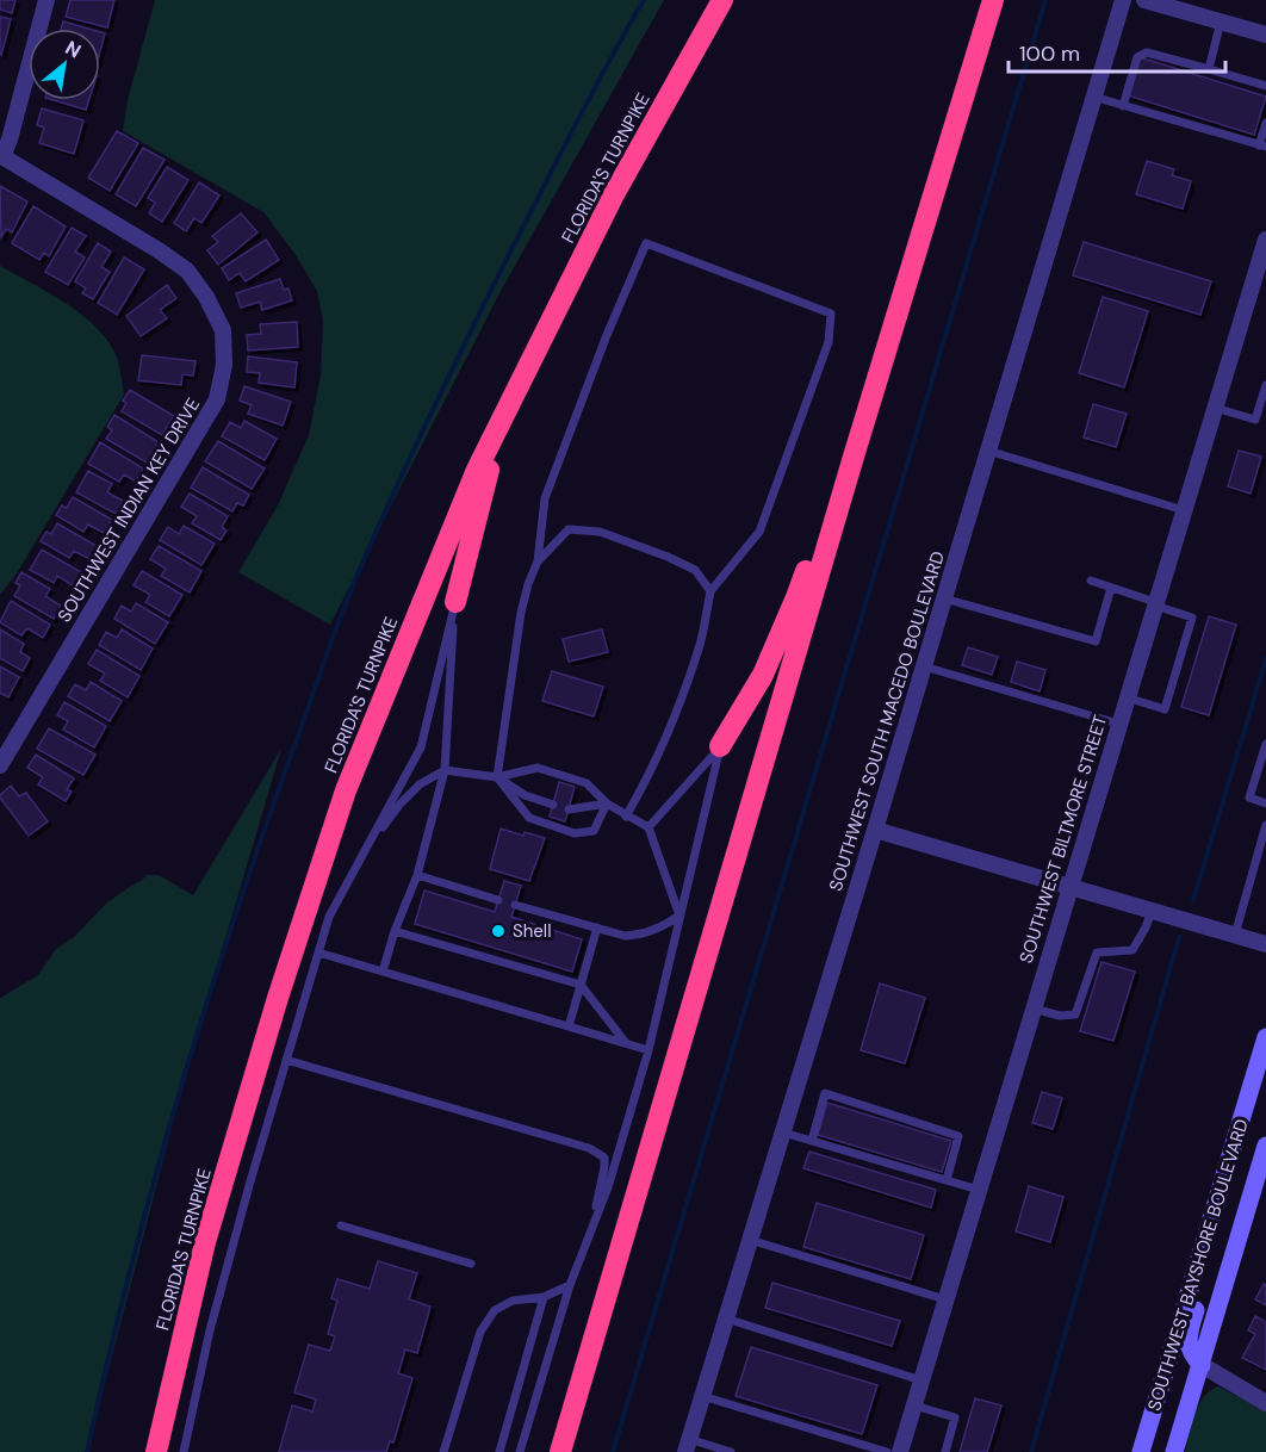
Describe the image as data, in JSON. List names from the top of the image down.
{
  "streets": {
    "highway": ["FLORIDA'S TURNPIKE"],
    "main road": ["SOUTHWEST BAYSHORE BOULEVARD"],
    "street": ["SOUTHWEST INDIAN KEY DRIVE", "SOUTHWEST SOUTH MACEDO BOULEVARD", "SOUTHWEST BILTMORE STREET"]
  },
  "places": ["Shell"],
  "scale_bar": "100 m",
  "north": "top right"
}
